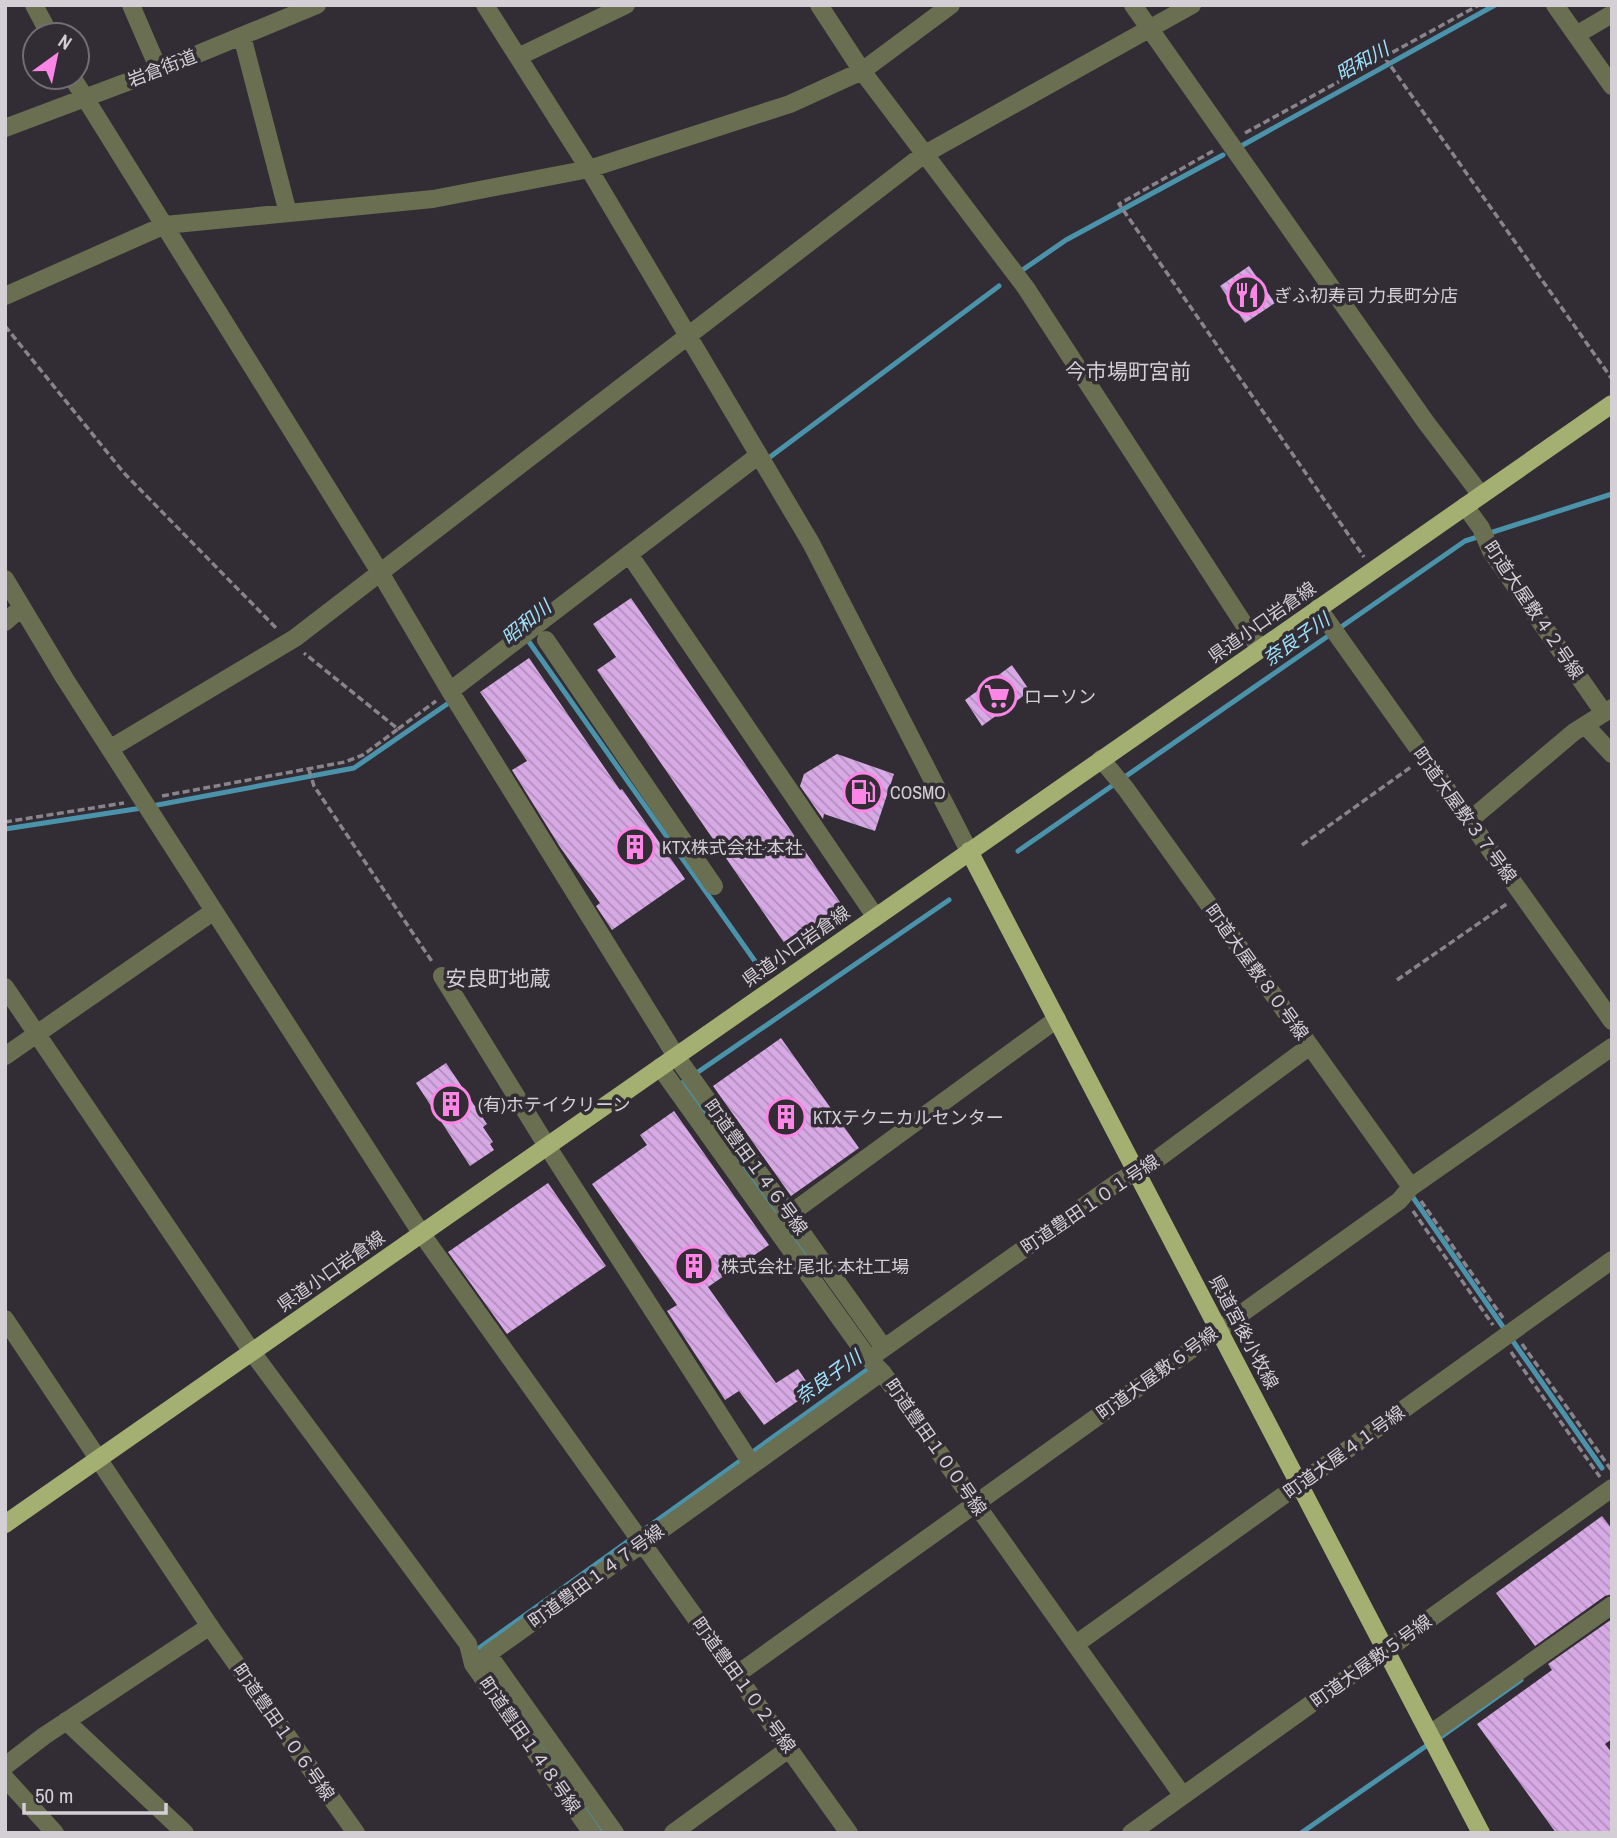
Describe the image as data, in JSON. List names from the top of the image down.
{
  "streets": {
    "main road": ["県道小口岩倉線", "県道宮後小牧線"],
    "street": [
      "岩倉街道",
      "町道大屋敷４２号線",
      "町道大屋敷３７号線",
      "町道大屋敷８０号線",
      "町道豊田１４６号線",
      "町道豊田１０１号線",
      "町道大屋敷６号線",
      "町道豊田１００号線",
      "町道大屋４１号線",
      "町道豊田１４７号線",
      "町道大屋敷５号線",
      "町道豊田１０２号線",
      "町道豊田１０６号線",
      "町道豊田１４８号線"
    ]
  },
  "crossings": [
    ["岩倉街道", "町道豊田１４６号線"],
    ["町道大屋敷４２号線", "県道小口岩倉線"],
    ["県道小口岩倉線", "町道大屋敷３７号線"],
    ["県道小口岩倉線", "町道大屋敷８０号線"],
    ["県道小口岩倉線", "町道豊田１４６号線"],
    ["県道小口岩倉線", "県道宮後小牧線"],
    ["県道小口岩倉線", "町道豊田１００号線"],
    ["県道小口岩倉線", "町道豊田１０２号線"],
    ["県道小口岩倉線", "町道豊田１０６号線"],
    ["町道大屋敷８０号線", "町道豊田１０１号線"],
    ["町道大屋敷８０号線", "町道大屋敷６号線"],
    ["町道豊田１４６号線", "町道豊田１０１号線"],
    ["町道豊田１０１号線", "県道宮後小牧線"],
    ["町道豊田１０１号線", "町道豊田１００号線"],
    ["県道宮後小牧線", "町道大屋敷６号線"],
    ["県道宮後小牧線", "町道大屋４１号線"],
    ["県道宮後小牧線", "町道大屋敷５号線"],
    ["町道大屋敷６号線", "町道豊田１００号線"],
    ["町道大屋敷６号線", "町道豊田１０２号線"],
    ["町道豊田１００号線", "町道大屋４１号線"],
    ["町道豊田１００号線", "町道豊田１４７号線"],
    ["町道豊田１００号線", "町道大屋敷５号線"],
    ["町道豊田１４７号線", "町道豊田１０２号線"],
    ["町道豊田１４７号線", "町道豊田１４８号線"]
  ],
  "districts": ["今市場町宮前", "安良町地蔵"],
  "water": ["昭和川", "奈良子川"],
  "places": {
    "restaurant": ["ぎふ初寿司 力長町分店"],
    "supermarket": ["ローソン"],
    "fuel station": ["COSMO"],
    "building": [
      "KTX株式会社 本社",
      "(有)ホテイクリーン",
      "KTXテクニカルセンター",
      "株式会社 尾北 本社工場"
    ]
  },
  "scale_bar": "50 m",
  "north": "top right"
}
